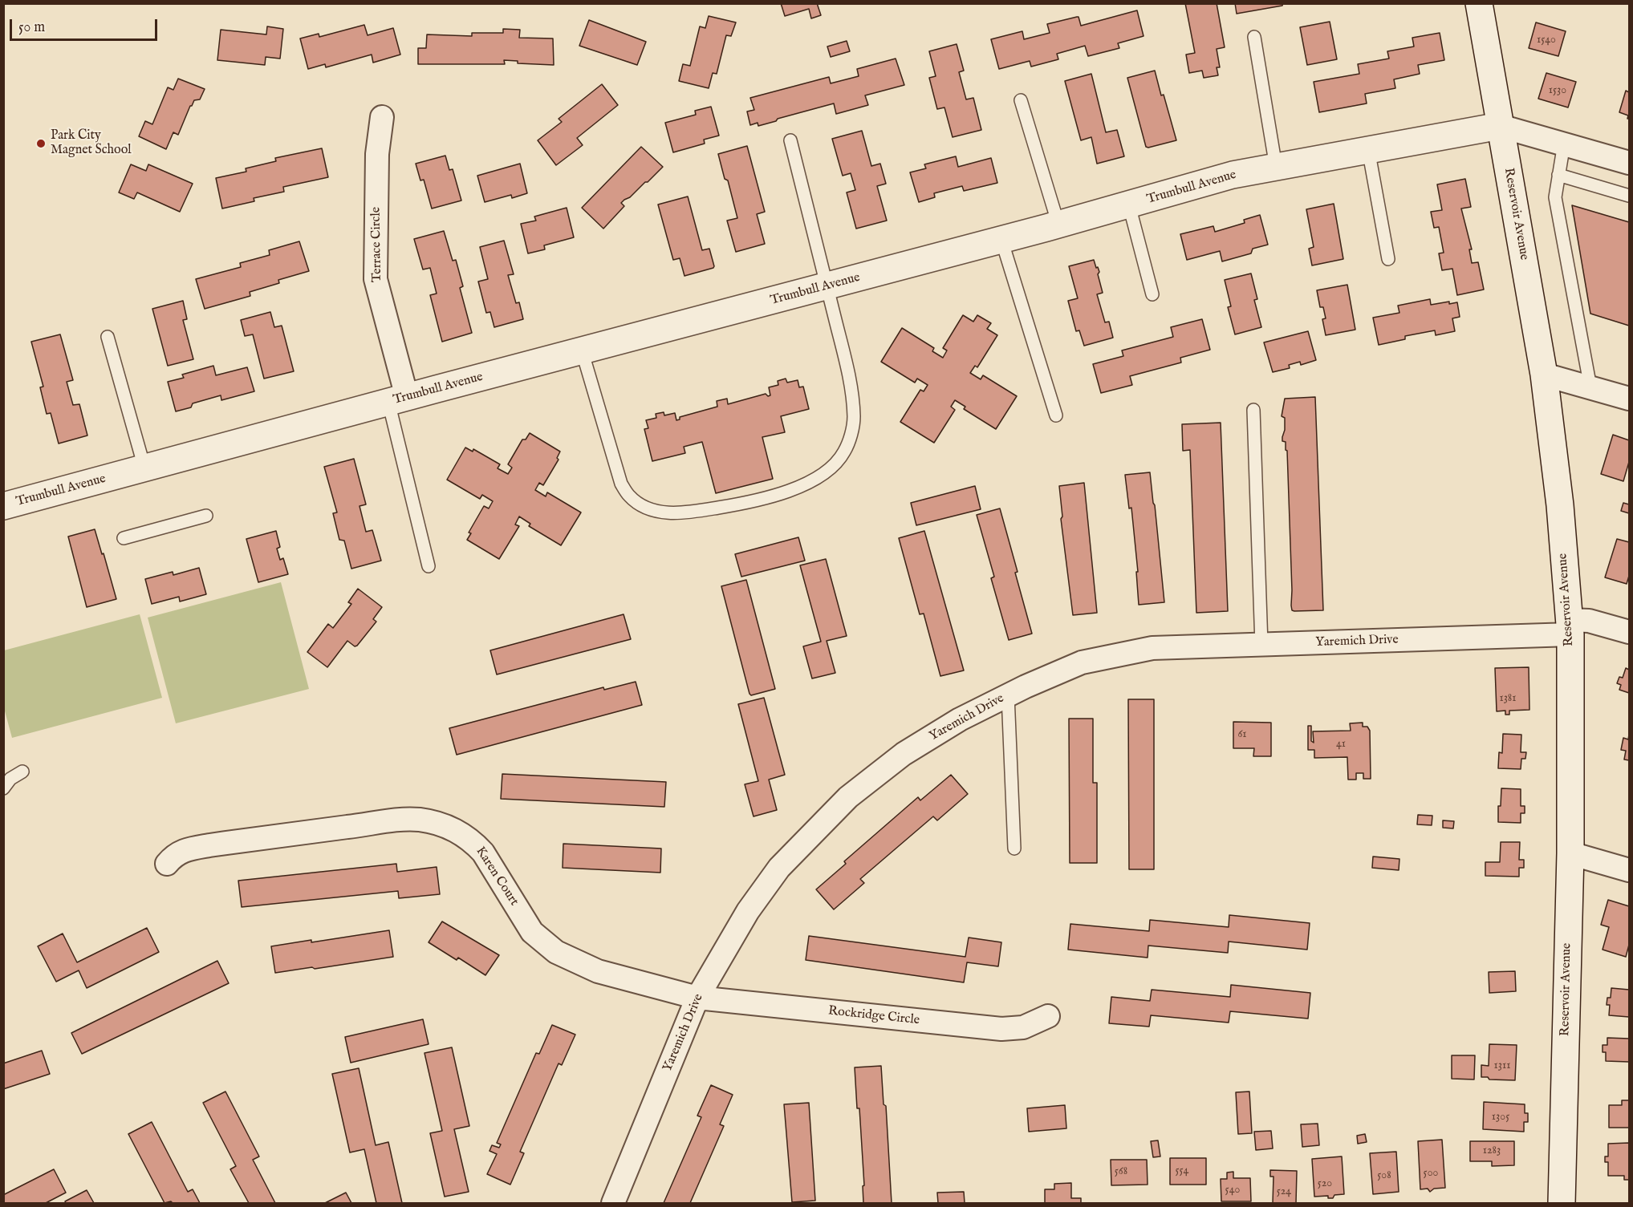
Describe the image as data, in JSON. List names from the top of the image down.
{
  "streets": {
    "street": [
      "Trumbull Avenue",
      "Reservoir Avenue",
      "Terrace Circle",
      "Yaremich Drive",
      "Karen Court",
      "Rockridge Circle"
    ]
  },
  "crossings": [
    ["Trumbull Avenue", "Reservoir Avenue"],
    ["Trumbull Avenue", "Terrace Circle"],
    ["Reservoir Avenue", "Yaremich Drive"],
    ["Yaremich Drive", "Karen Court"],
    ["Yaremich Drive", "Rockridge Circle"],
    ["Karen Court", "Rockridge Circle"]
  ],
  "places": ["Park City Magnet School"],
  "house_numbers": [
    "1540",
    "1530",
    "1381",
    "61",
    "41",
    "1311",
    "1305",
    "1283",
    "554",
    "568",
    "500",
    "508",
    "520",
    "540",
    "524"
  ],
  "scale_bar": "50 m"
}
